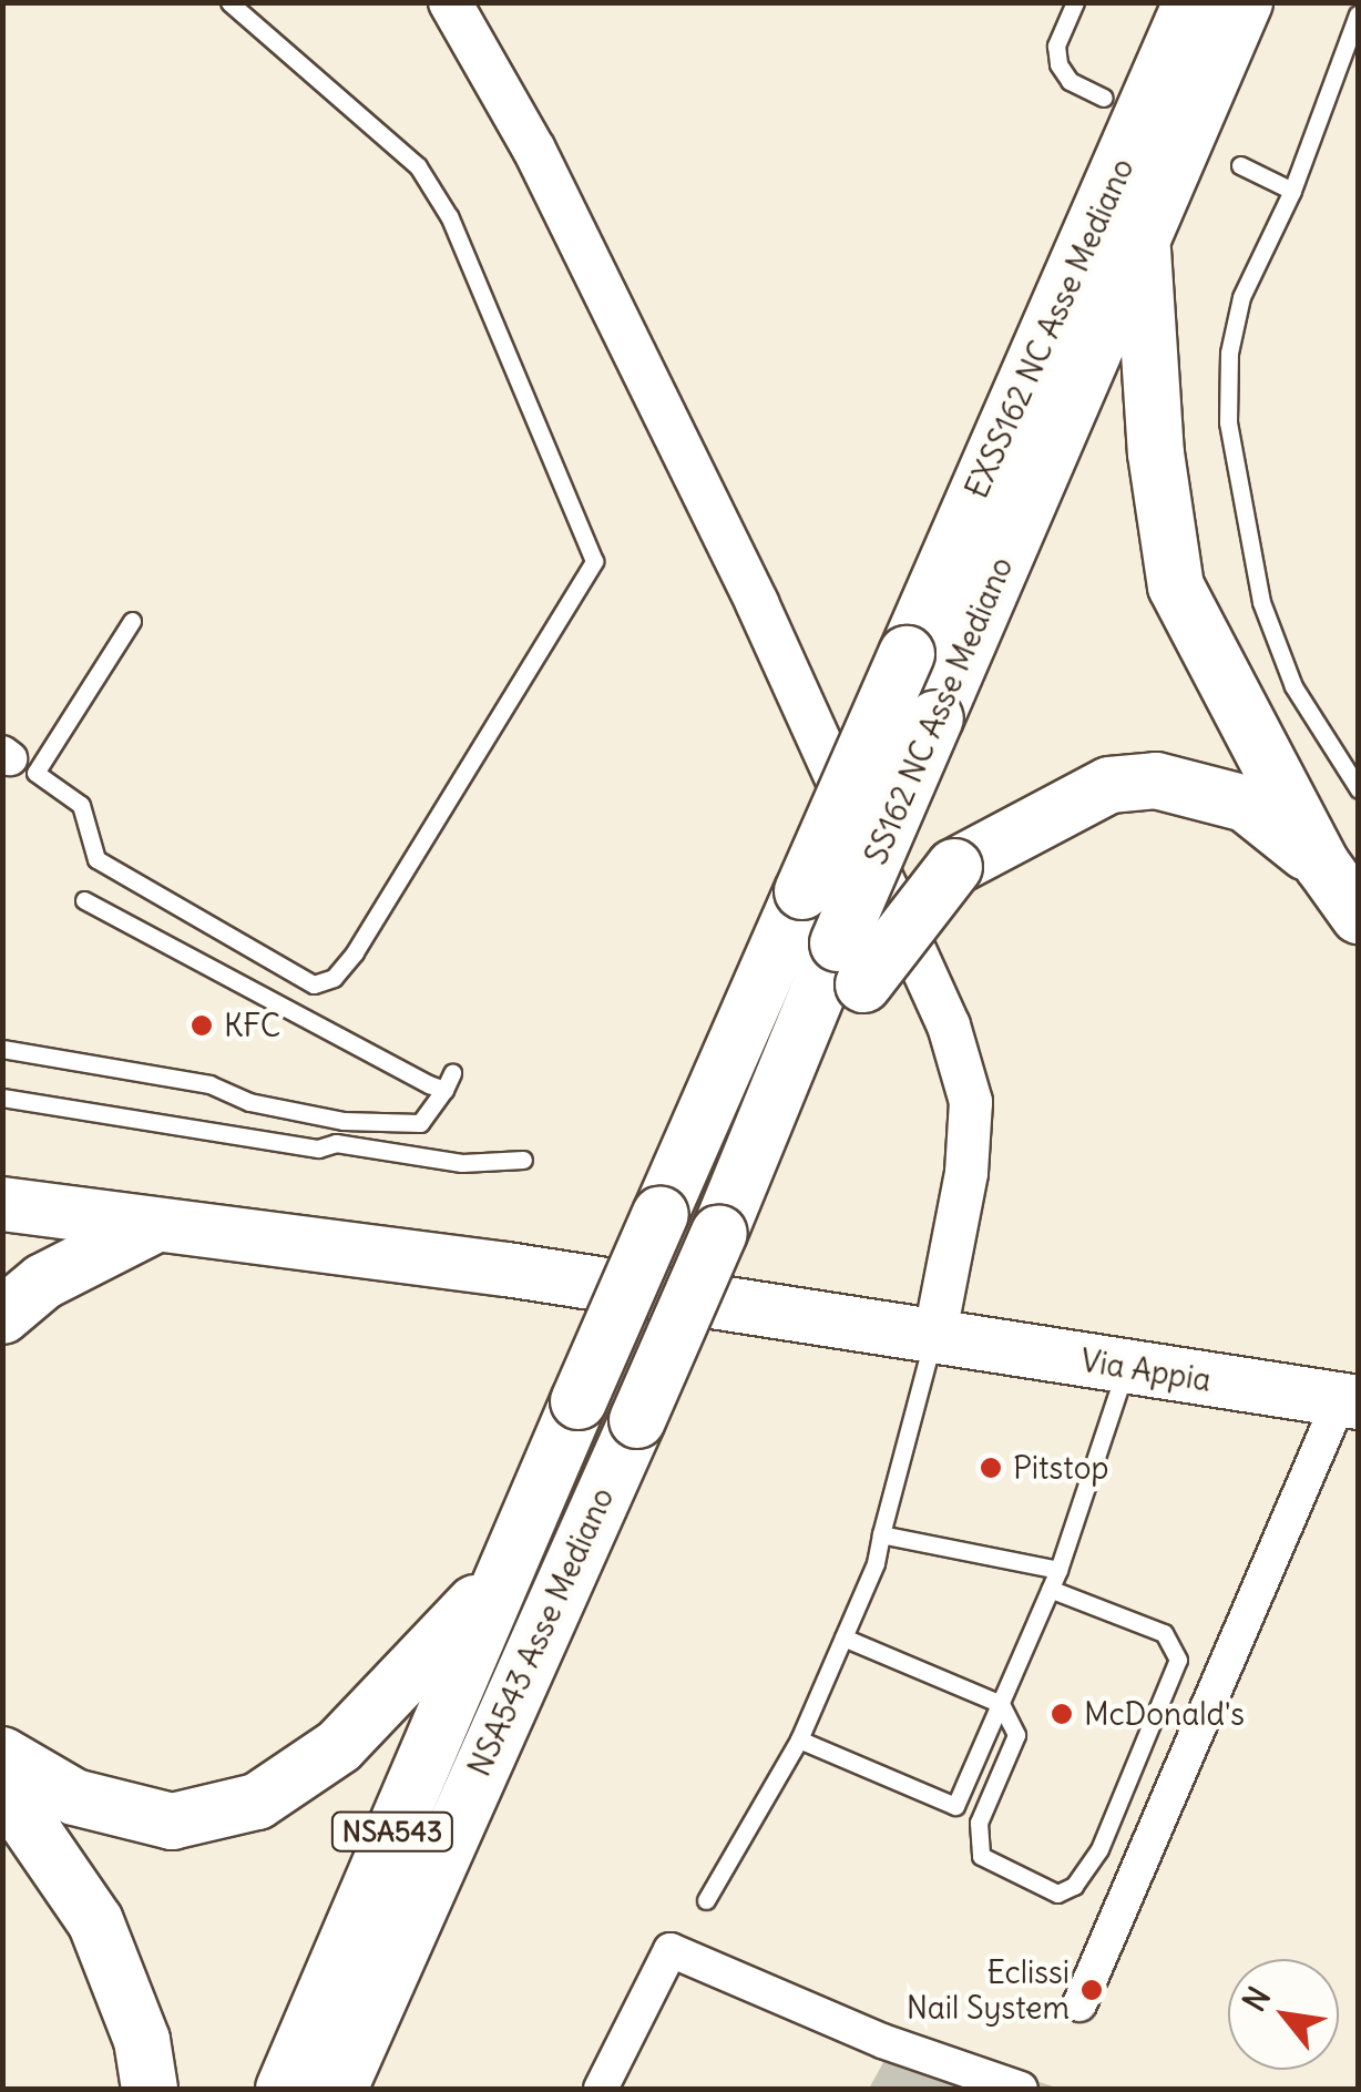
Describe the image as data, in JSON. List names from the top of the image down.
{
  "streets": {
    "highway": [
      "EXSS162 NC Asse Mediano",
      "SS162 NC Asse Mediano",
      "NSA543 Asse Mediano",
      "NSA543"
    ],
    "main road": ["Via Appia"]
  },
  "crossings": [
    ["EXSS162 NC Asse Mediano", "SS162 NC Asse Mediano"],
    ["SS162 NC Asse Mediano", "NSA543 Asse Mediano"]
  ],
  "places": [
    "KFC",
    "Pitstop",
    "McDonald's",
    "Eclissi Nail System"
  ],
  "north": "top left"
}
